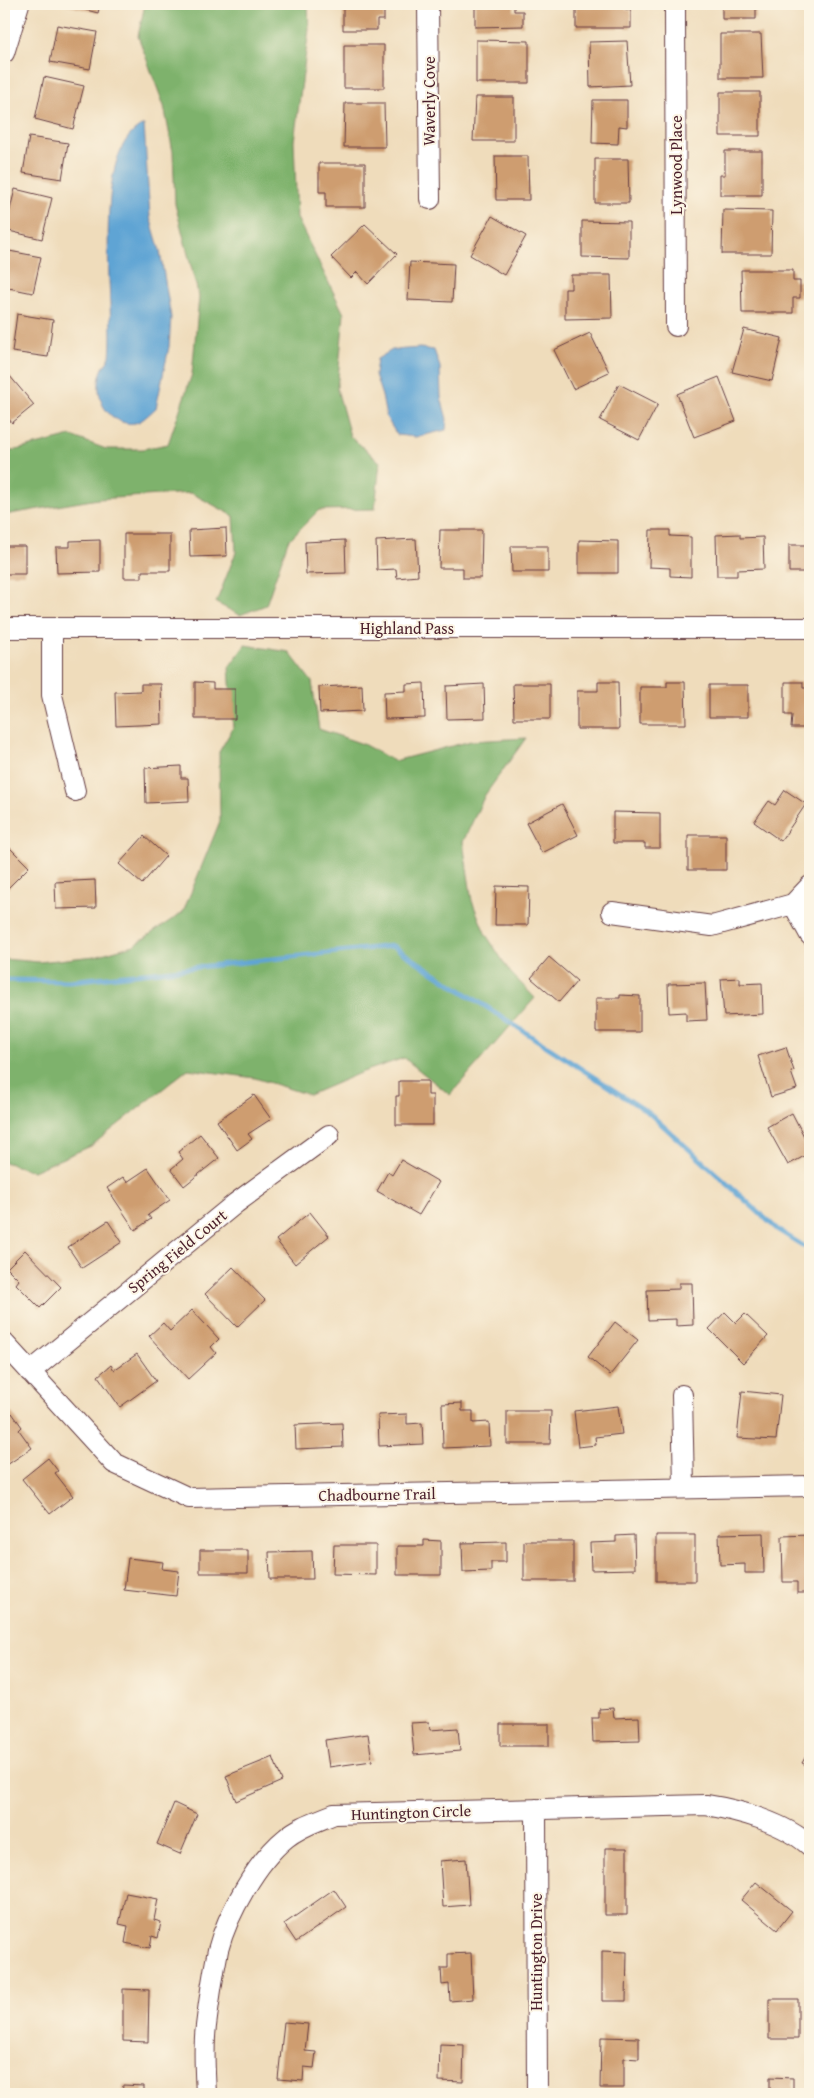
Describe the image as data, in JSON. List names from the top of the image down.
{
  "streets": {
    "street": [
      "Waverly Cove",
      "Lynwood Place",
      "Highland Pass",
      "Spring Field Court",
      "Chadbourne Trail",
      "Huntington Circle",
      "Huntington Drive"
    ]
  },
  "crossings": [
    ["Spring Field Court", "Chadbourne Trail"],
    ["Huntington Circle", "Huntington Drive"]
  ]
}
